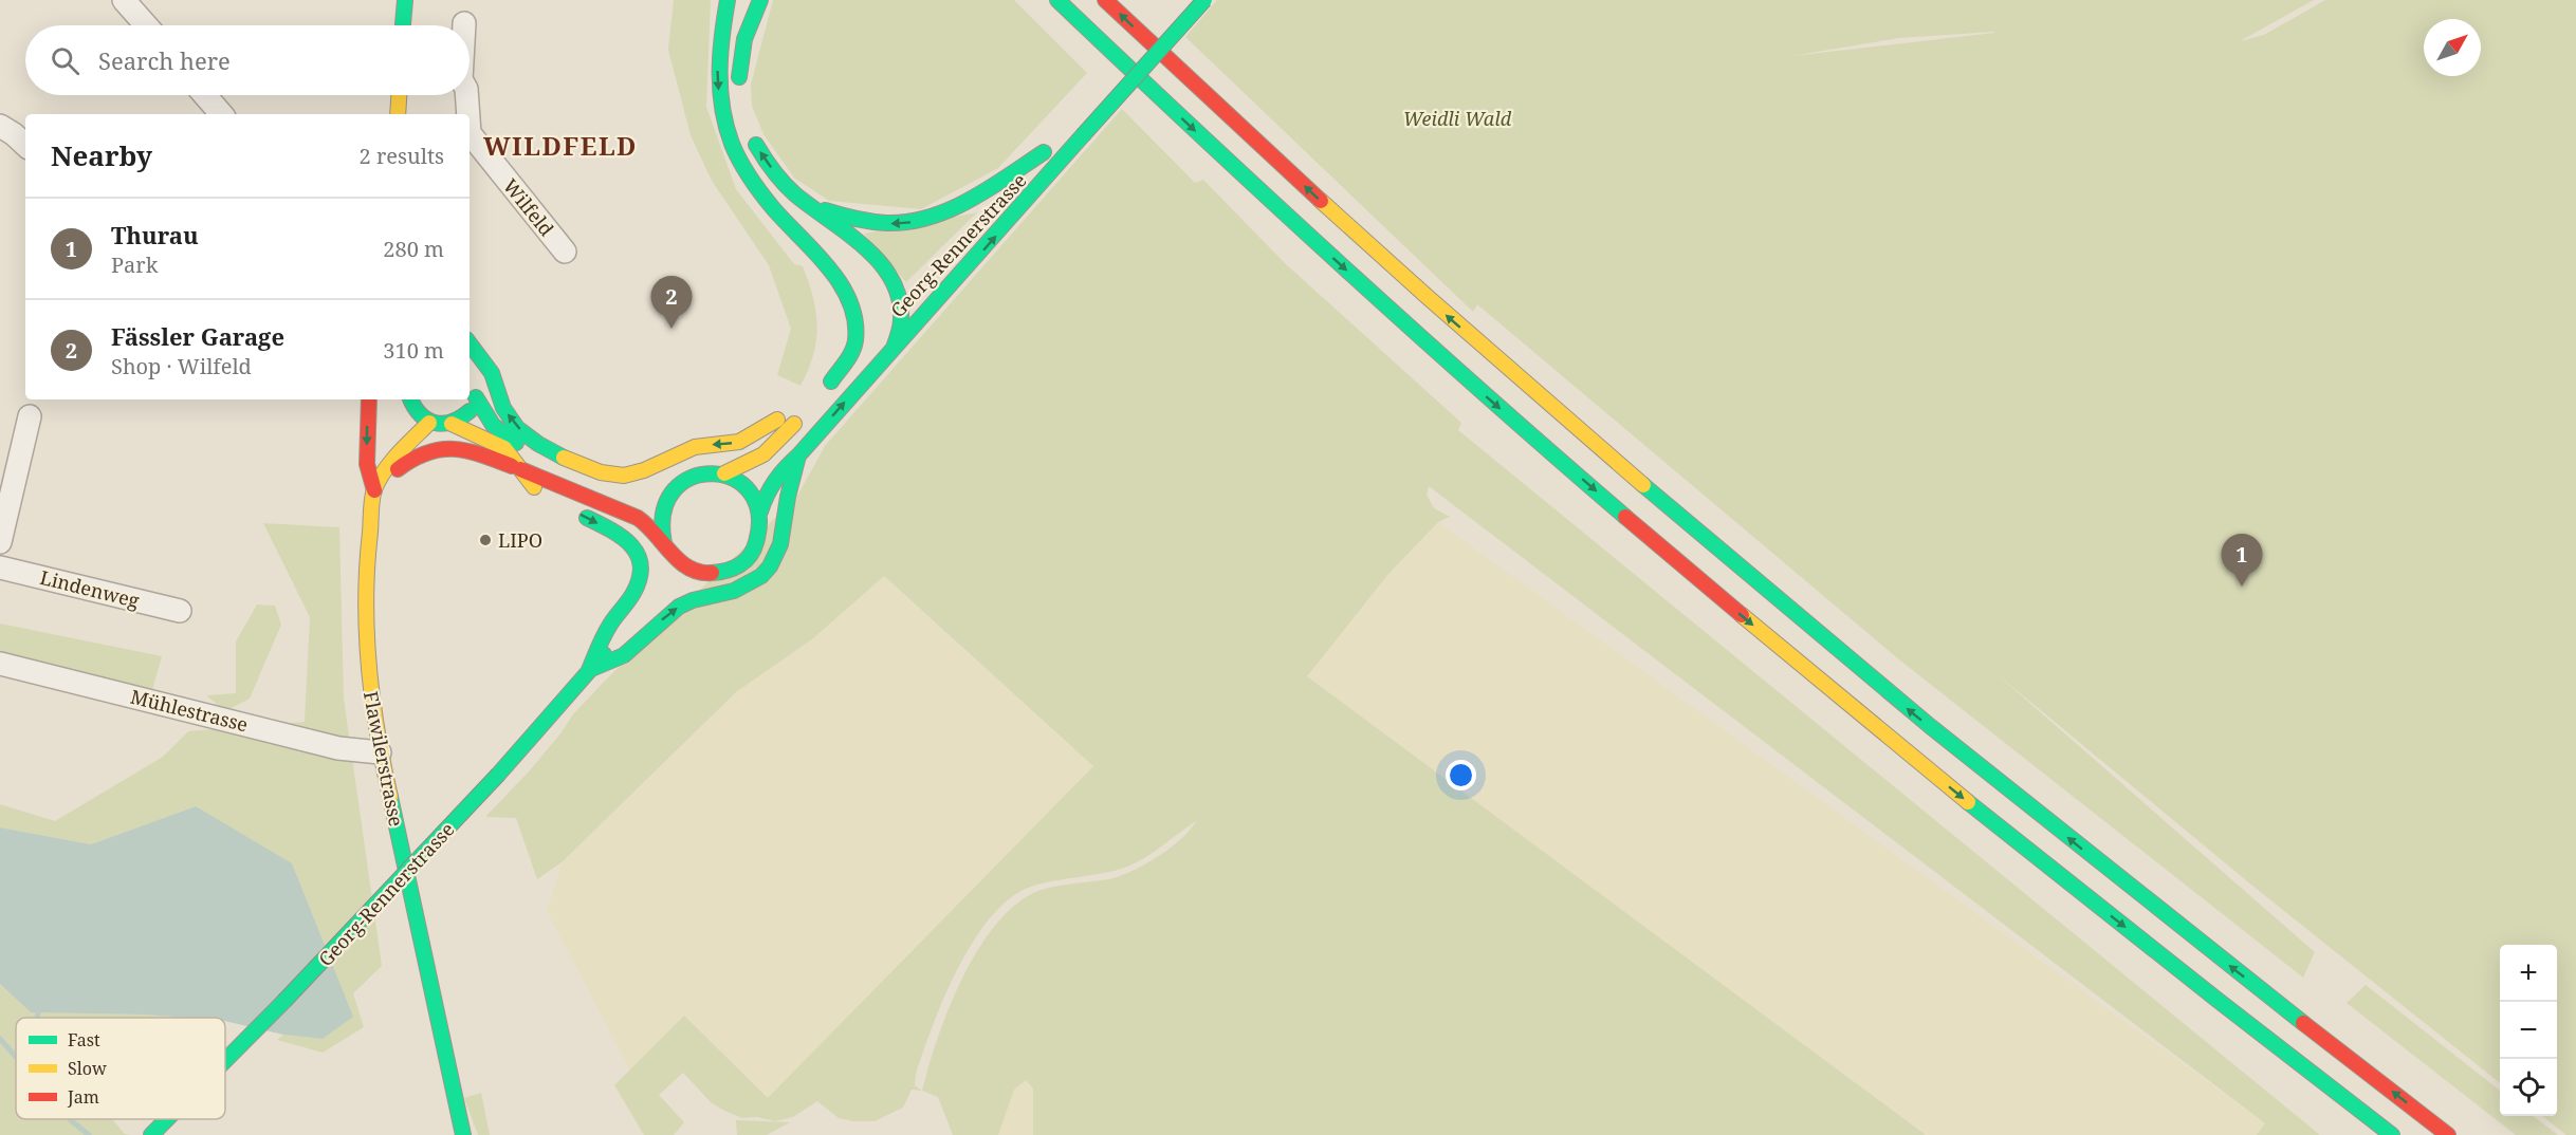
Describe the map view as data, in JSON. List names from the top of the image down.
{
  "streets": {
    "main road": ["Georg-Rennerstrasse", "Flawilerstrasse"],
    "street": ["Wilfeld", "Lindenweg", "Mühlestrasse"]
  },
  "crossings": [
    ["Mühlestrasse", "Flawilerstrasse"]
  ],
  "one_way": ["Georg-Rennerstrasse"],
  "districts": ["WILDFELD"],
  "parks": ["Weidli Wald"],
  "places": ["LIPO"],
  "legend": ["Fast", "Slow", "Jam"],
  "north": "top right",
  "page": {
    "search": "Search here",
    "heading": ["Nearby", "2 results"],
    "list": [
      {
        "mark": "1",
        "name": "Thurau",
        "note": "Park",
        "value": "280 m"
      },
      {
        "mark": "2",
        "name": "Fässler Garage",
        "note": "Shop · Wilfeld",
        "value": "310 m"
      }
    ],
    "pins": ["2", "1"],
    "map_buttons": ["+", "−"]
  }
}
